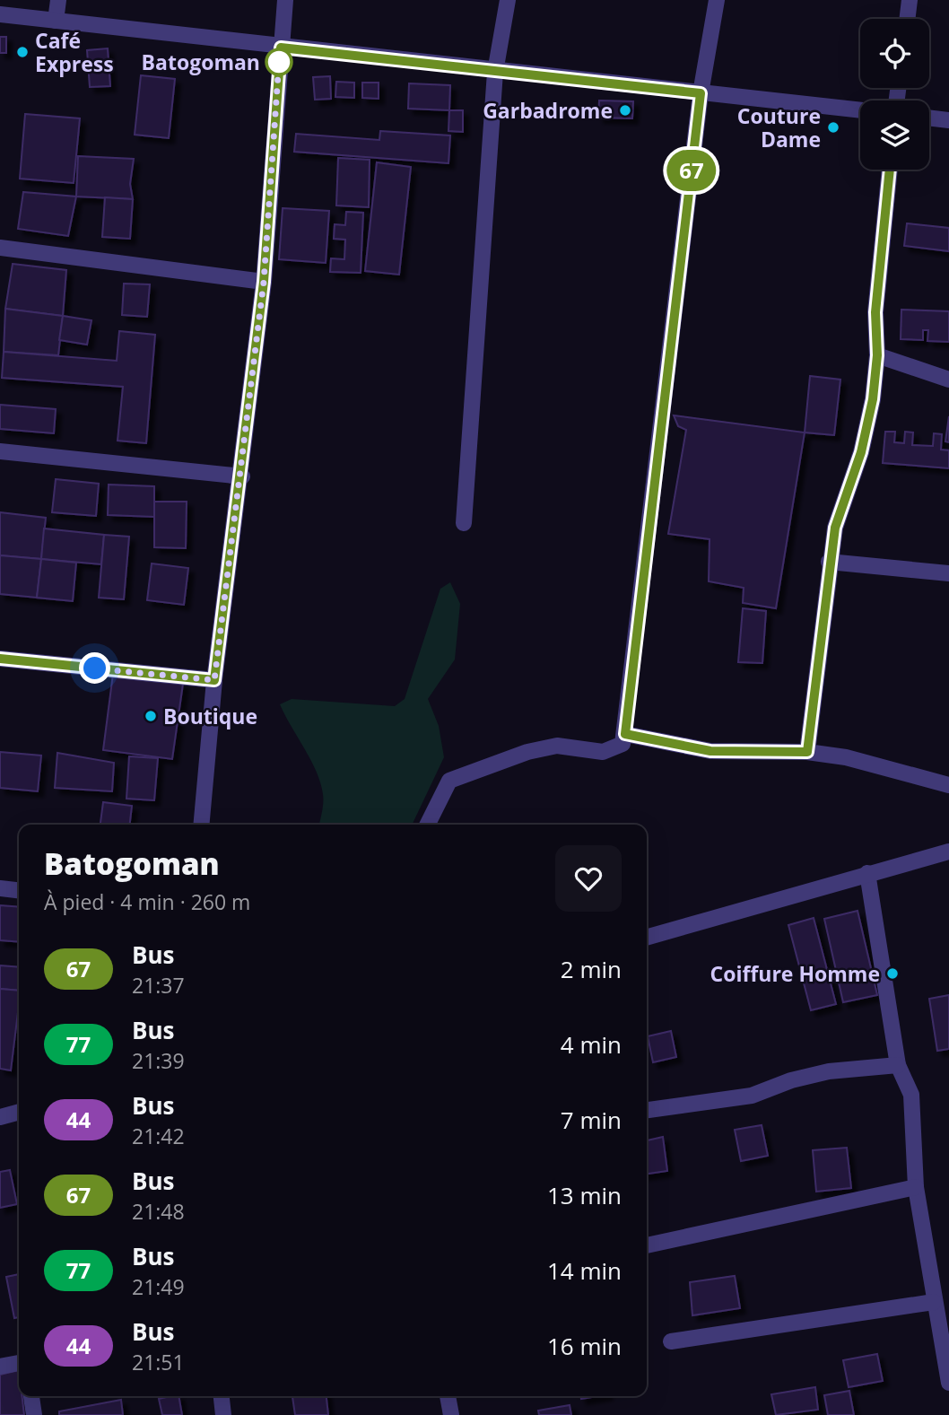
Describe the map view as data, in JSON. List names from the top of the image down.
{
  "places": [
    "Café Express",
    "Batogoman",
    "Garbadrome",
    "Couture Dame",
    "Boutique",
    "Coiffure Homme"
  ],
  "lines": ["bus line 67"],
  "page": {
    "on_map": "67",
    "heading": ["Batogoman", "À pied · 4 min · 260 m"],
    "list": [
      {
        "mark": "67",
        "name": "Bus",
        "note": "21:37",
        "value": "2 min"
      },
      {
        "mark": "77",
        "name": "Bus",
        "note": "21:39",
        "value": "4 min"
      },
      {
        "mark": "44",
        "name": "Bus",
        "note": "21:42",
        "value": "7 min"
      },
      {
        "mark": "67",
        "name": "Bus",
        "note": "21:48",
        "value": "13 min"
      },
      {
        "mark": "77",
        "name": "Bus",
        "note": "21:49",
        "value": "14 min"
      },
      {
        "mark": "44",
        "name": "Bus",
        "note": "21:51",
        "value": "16 min"
      }
    ]
  }
}
